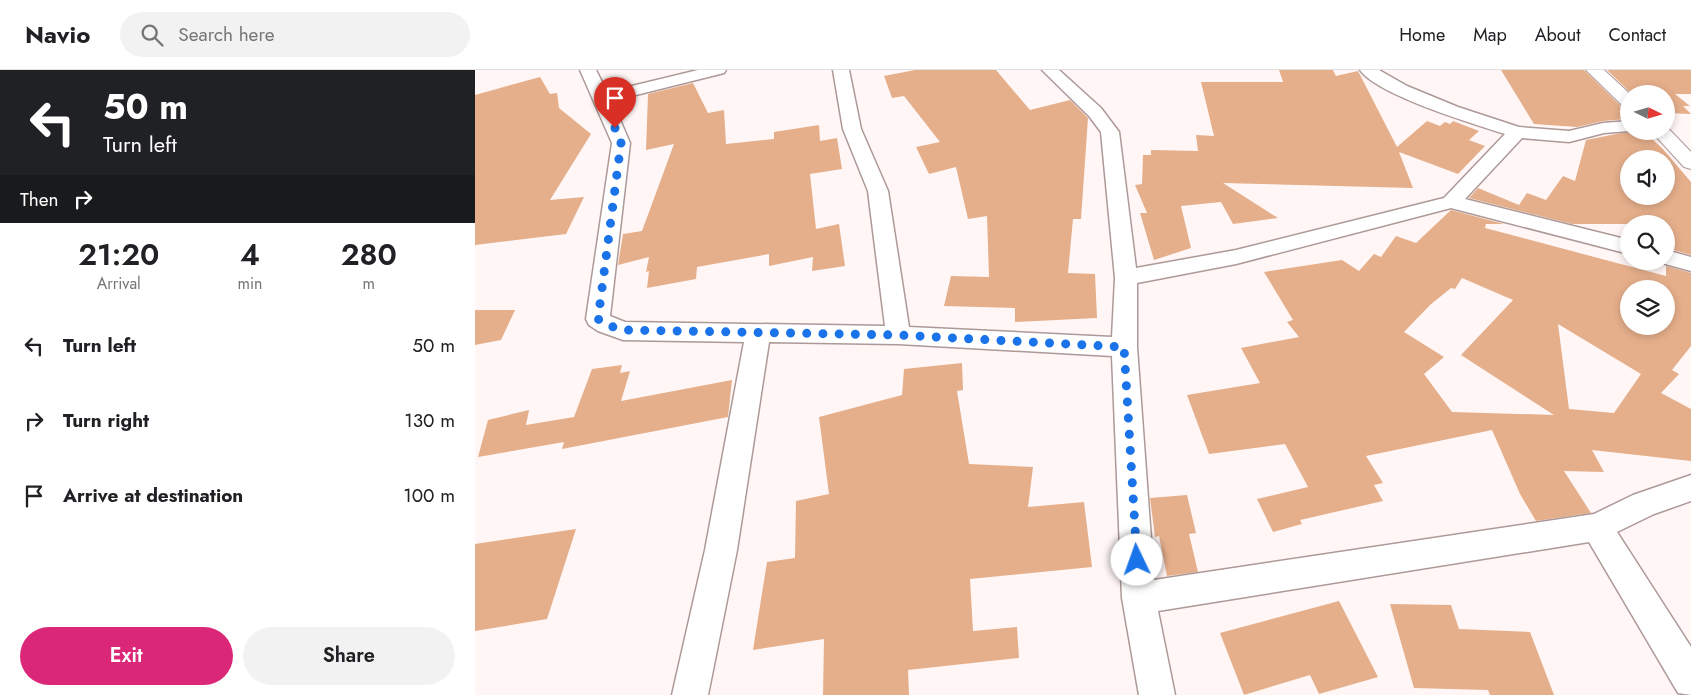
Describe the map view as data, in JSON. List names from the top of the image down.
{
  "north": "right",
  "page": {
    "header": "Navio",
    "search": "Search here",
    "nav": [
      "Home",
      "Map",
      "About",
      "Contact"
    ],
    "turn": ["50 m", "Turn left"],
    "then": "Then",
    "eta": [
      "21:20",
      "Arrival",
      "4",
      "min",
      "280",
      "m"
    ],
    "list": [
      {
        "name": "Turn left",
        "value": "50 m"
      },
      {
        "name": "Turn right",
        "value": "130 m"
      },
      {
        "name": "Arrive at destination",
        "value": "100 m"
      }
    ],
    "buttons": ["Exit", "Share"]
  }
}
